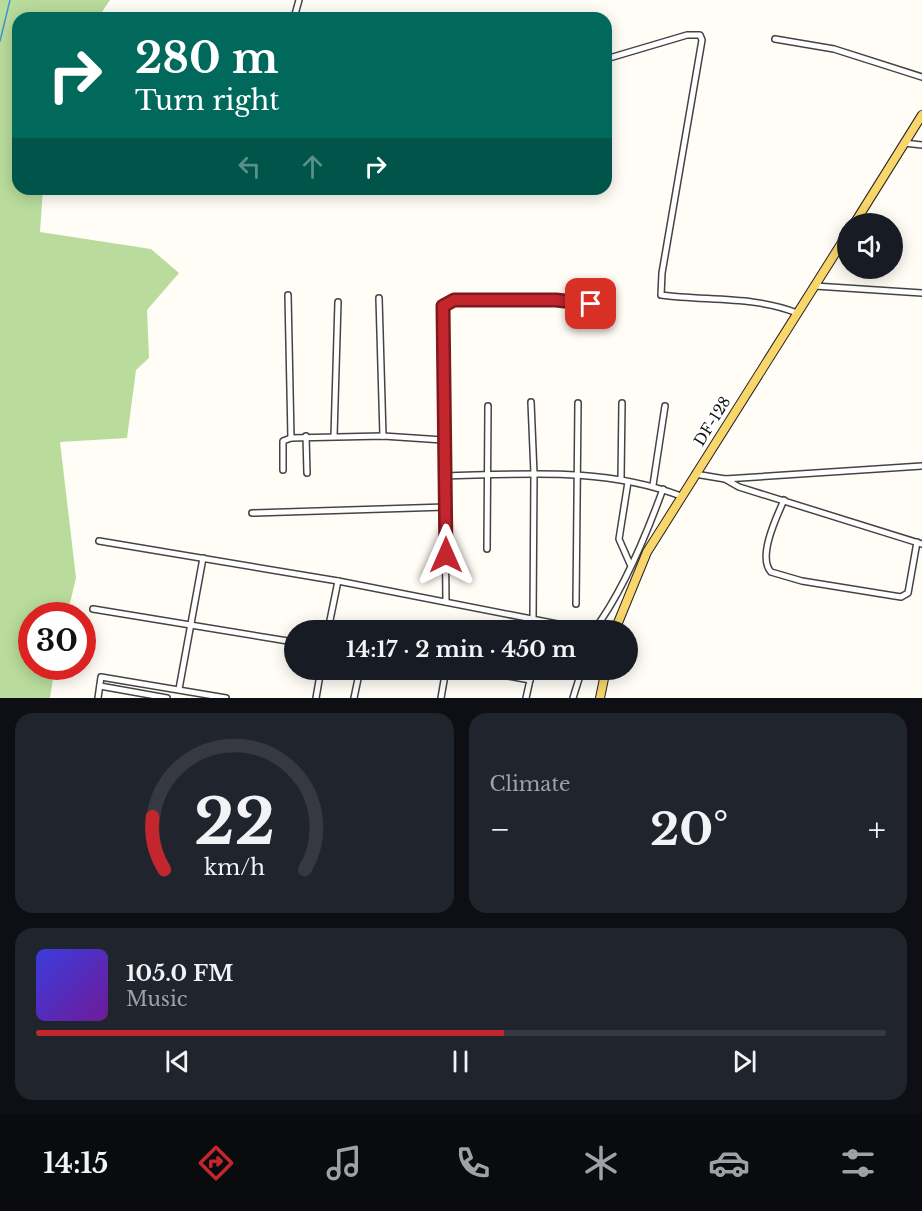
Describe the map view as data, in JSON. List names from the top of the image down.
{
  "streets": {
    "main road": ["DF-128"]
  },
  "page": {
    "turn": ["280 m", "Turn right"],
    "limit": "30",
    "trip": "14:17 · 2 min · 450 m",
    "tile": "Climate",
    "heat": ["−", "20°", "+"],
    "song": ["105.0 FM", "Music"],
    "tabs": "14:15",
    "gauge": ["22", "km/h"]
  }
}
